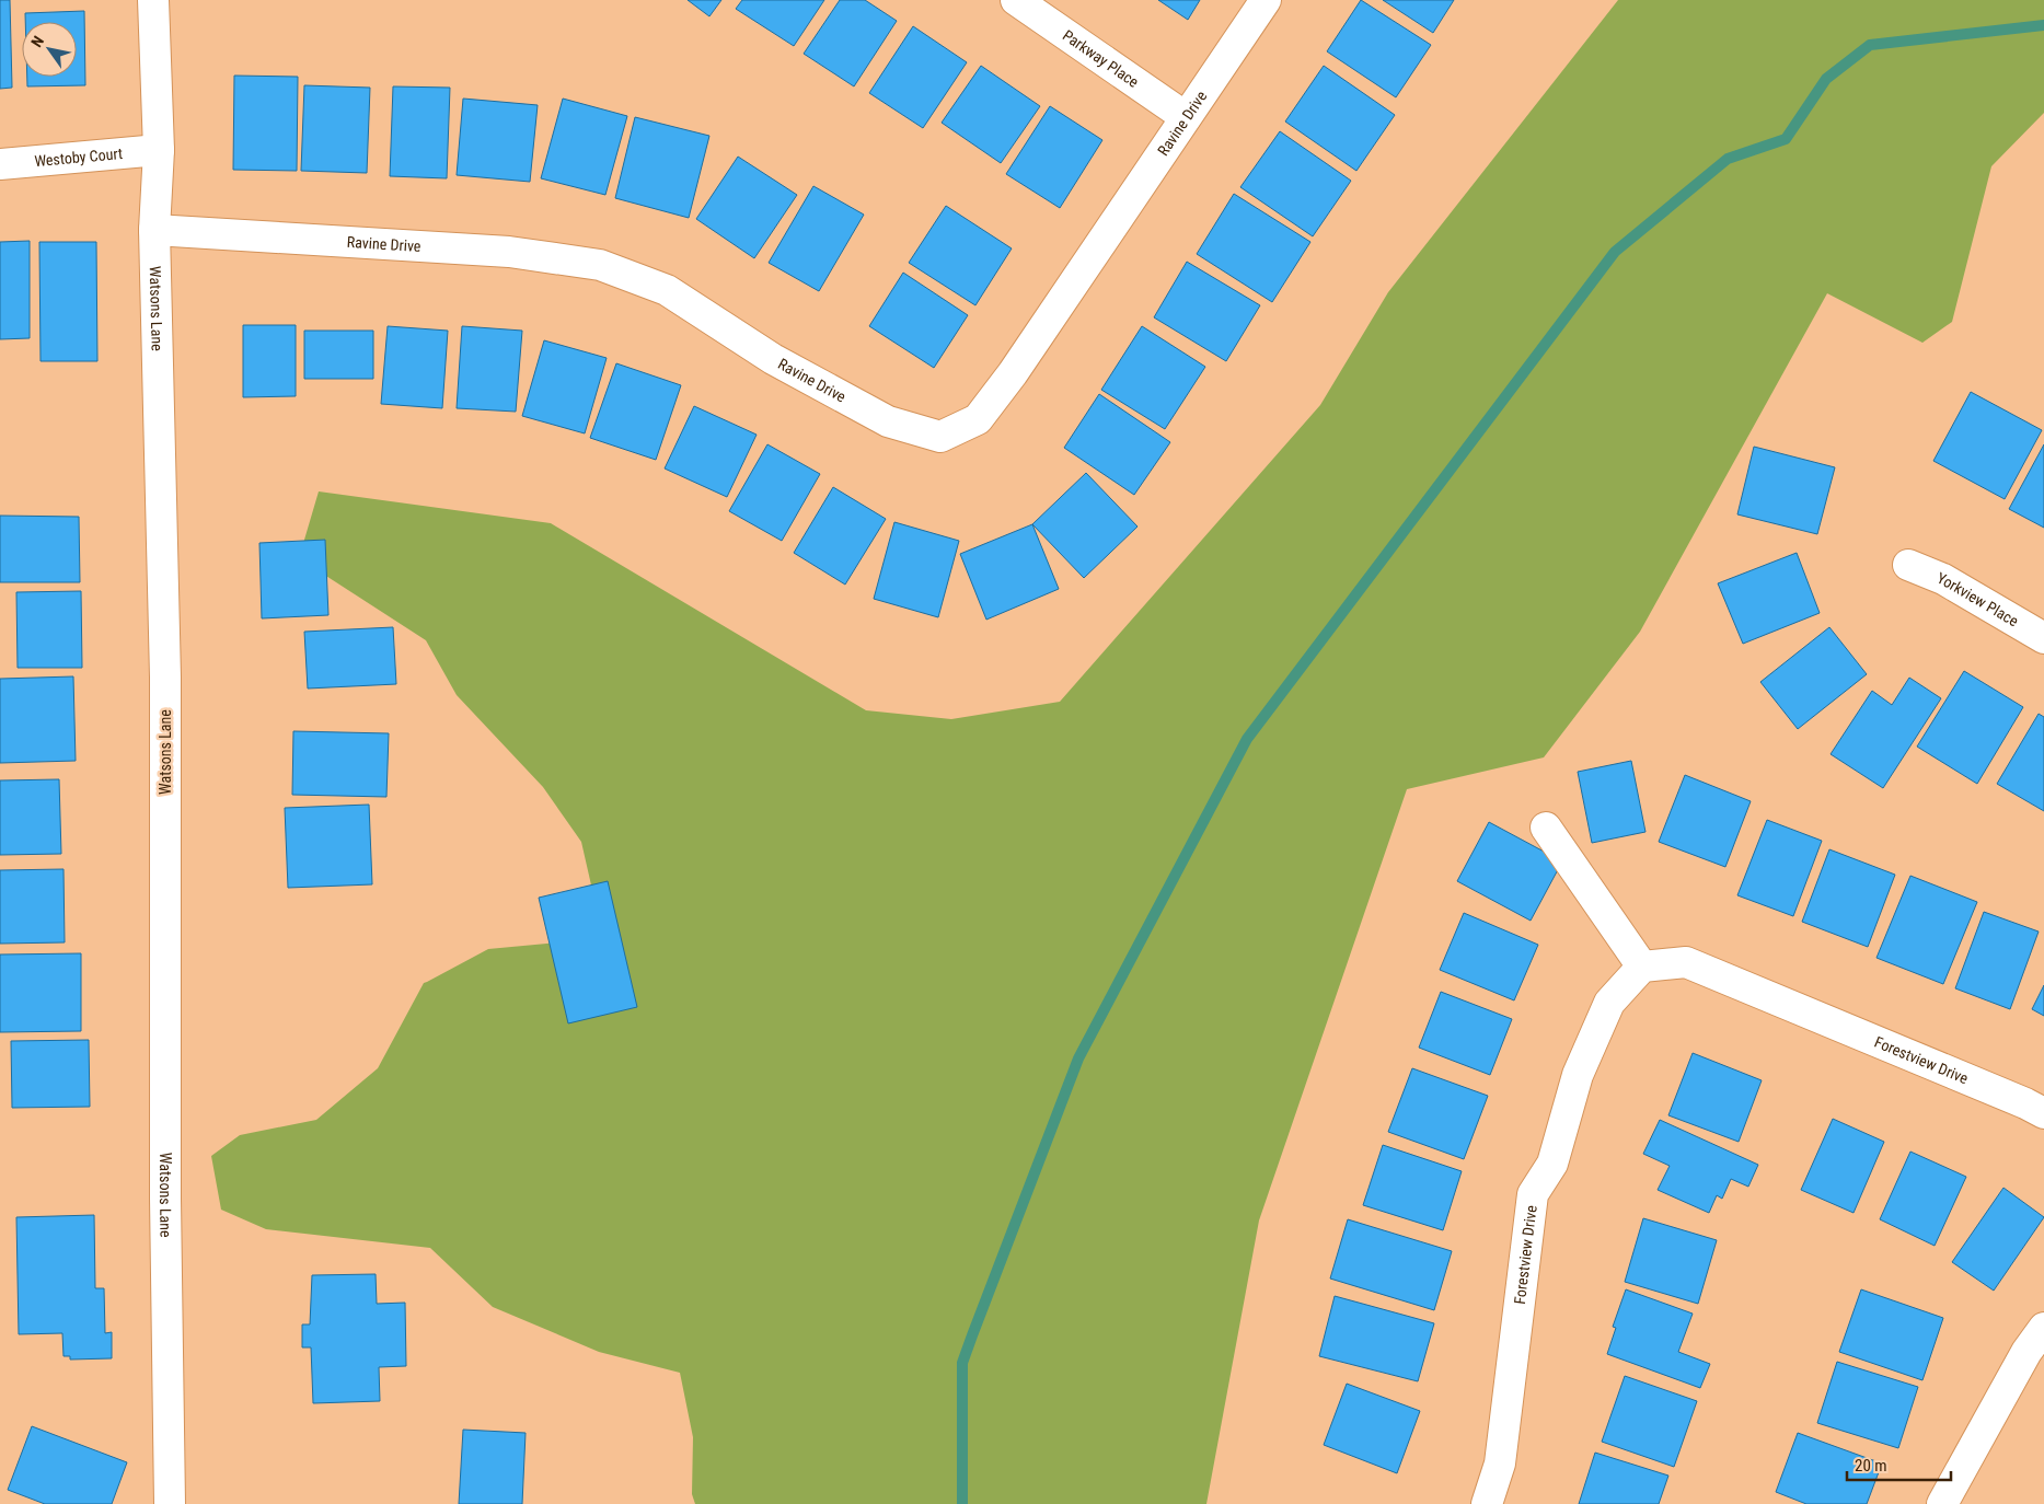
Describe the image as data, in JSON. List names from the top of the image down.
{
  "streets": {
    "street": [
      "Parkway Place",
      "Ravine Drive",
      "Westoby Court",
      "Watsons Lane",
      "Yorkview Place",
      "Forestview Drive"
    ]
  },
  "crossings": [
    ["Parkway Place", "Ravine Drive"],
    ["Ravine Drive", "Watsons Lane"],
    ["Westoby Court", "Watsons Lane"]
  ],
  "scale_bar": "20 m",
  "north": "top left"
}
